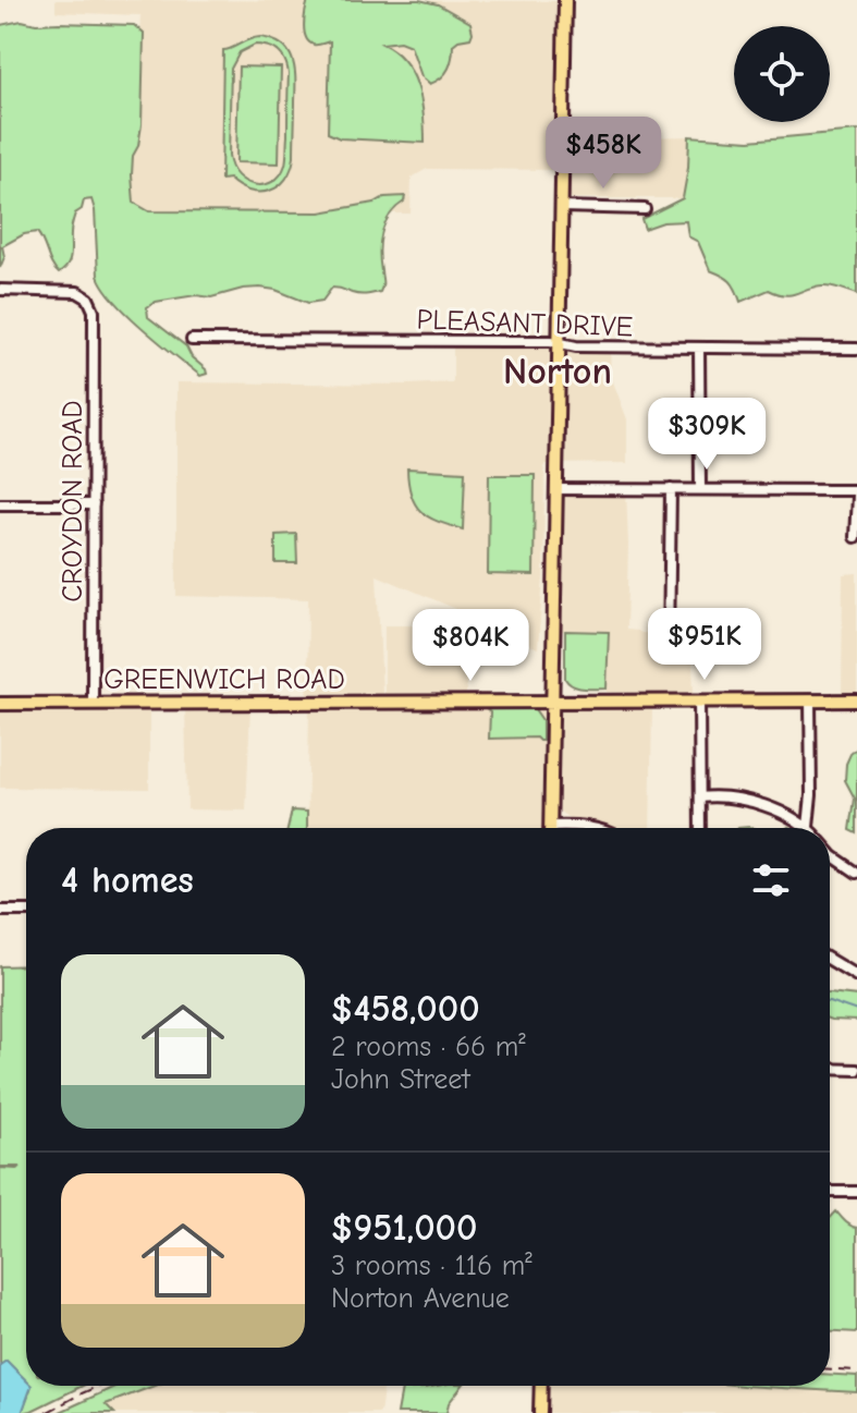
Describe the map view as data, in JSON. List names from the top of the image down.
{
  "streets": {
    "main road": ["GREENWICH ROAD"],
    "street": ["PLEASANT DRIVE", "CROYDON ROAD"]
  },
  "crossings": [
    ["CROYDON ROAD", "GREENWICH ROAD"]
  ],
  "districts": ["Norton"],
  "page": {
    "price": [
      "$458K",
      "$309K",
      "$951K",
      "$804K"
    ],
    "heading": "4 homes",
    "list": [
      {
        "name": "$458,000",
        "note": "2 rooms · 66 m² · John Street"
      },
      {
        "name": "$951,000",
        "note": "3 rooms · 116 m² · Norton Avenue"
      }
    ]
  }
}
